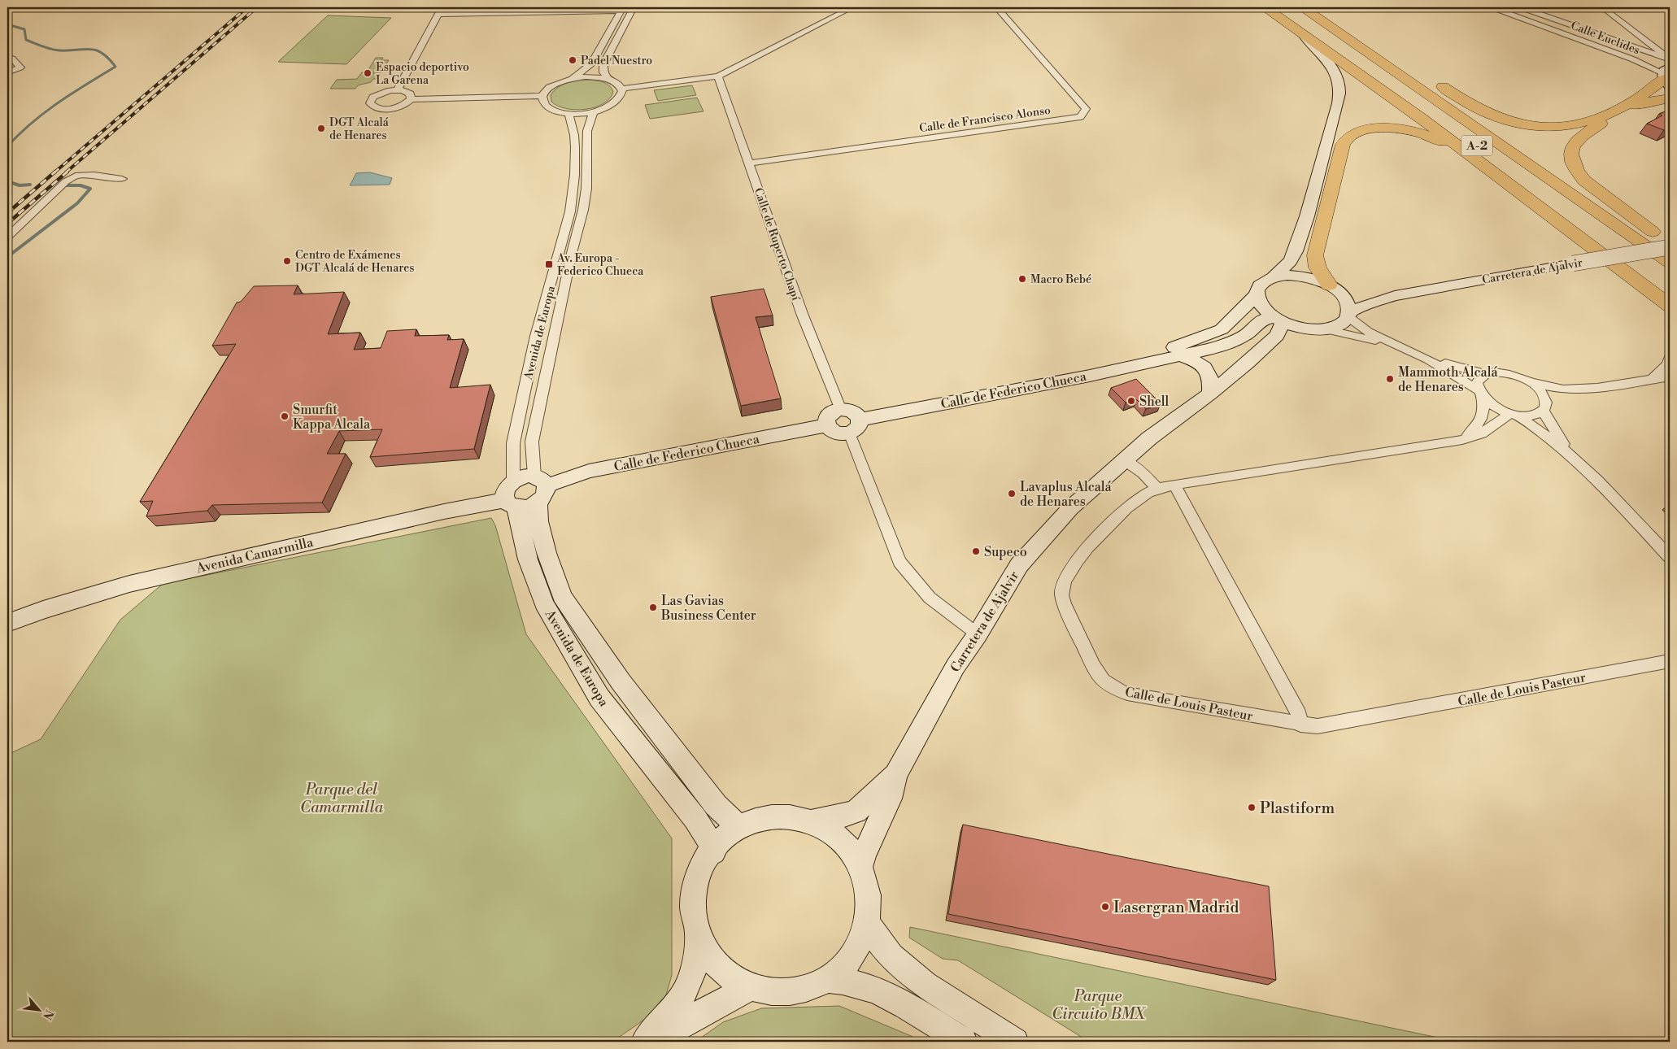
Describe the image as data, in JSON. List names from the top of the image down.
{
  "streets": {
    "highway": ["A-2"],
    "street": [
      "Calle Euclides",
      "Calle de Francisco Alonso",
      "Calle de Ruperto Chapí",
      "Carretera de Ajalvir",
      "Avenida de Europa",
      "Calle de Federico Chueca",
      "Avenida Camarmilla",
      "Calle de Louis Pasteur"
    ]
  },
  "crossings": [
    ["Calle de Francisco Alonso", "Calle de Ruperto Chapí"],
    ["Calle de Ruperto Chapí", "Calle de Federico Chueca"],
    ["Carretera de Ajalvir", "Calle de Federico Chueca"],
    ["Avenida de Europa", "Calle de Federico Chueca"],
    ["Avenida de Europa", "Avenida Camarmilla"],
    ["Calle de Federico Chueca", "Avenida Camarmilla"]
  ],
  "parks": ["Parque del Camarmilla", "Parque Circuito BMX"],
  "places": {
    "other": [
      "Padel Nuestro",
      "Espacio deportivo La Garena",
      "DGT Alcalá de Henares",
      "Centro de Exámenes DGT Alcalá de Henares",
      "Macro Bebé",
      "Mammoth Alcalá de Henares",
      "Shell",
      "Smurfit Kappa Alcala",
      "Lavaplus Alcalá de Henares",
      "Supeco",
      "Las Gavias Business Center",
      "Plastiform",
      "Lasergran Madrid"
    ],
    "transit": ["Av. Europa - Federico Chueca"]
  },
  "north": "bottom right"
}
